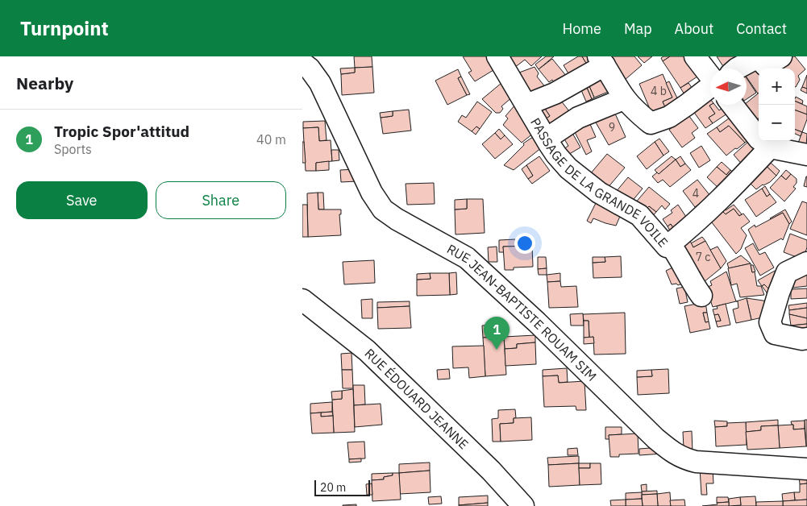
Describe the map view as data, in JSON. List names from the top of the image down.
{
  "streets": {
    "street": ["PASSAGE DE LA GRANDE VOILE", "RUE JEAN-BAPTISTE ROUAM SIM", "RUE ÉDOUARD JEANNE"]
  },
  "house_numbers": [
    "4 b",
    "9",
    "4",
    "7 c"
  ],
  "scale_bar": "20 m",
  "north": "left",
  "page": {
    "header": "Turnpoint",
    "nav": [
      "Home",
      "Map",
      "About",
      "Contact"
    ],
    "heading": "Nearby",
    "map_buttons": ["+", "−"],
    "list": [
      {
        "mark": "1",
        "name": "Tropic Spor'attitud",
        "note": "Sports",
        "value": "40 m"
      }
    ],
    "buttons": ["Save", "Share"],
    "pins": "1",
    "scale": "20 m"
  }
}
